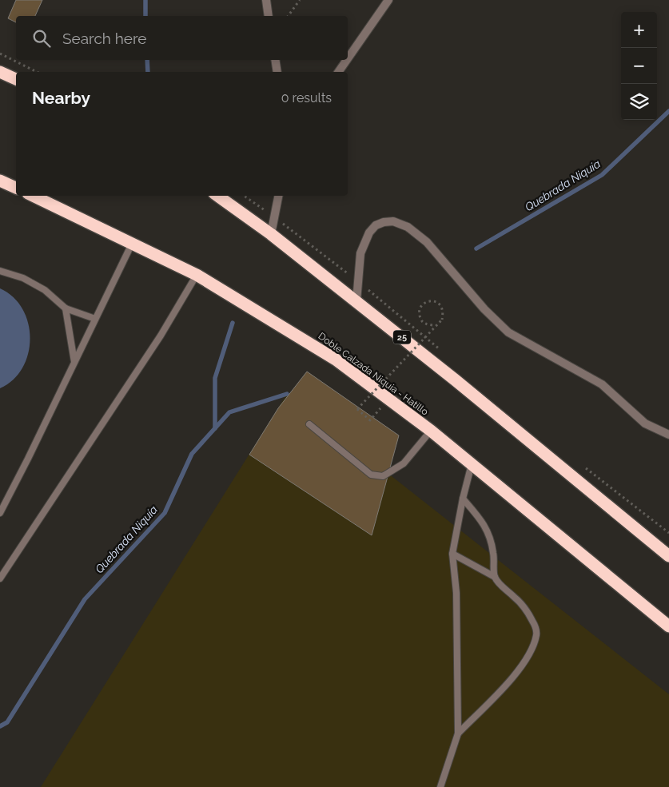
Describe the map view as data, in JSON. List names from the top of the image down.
{
  "streets": {
    "highway": ["25", "Doble Calzada Niquia - Hatillo"]
  },
  "water": ["Quebrada Niquía"],
  "page": {
    "map_buttons": ["+", "−"],
    "search": "Search here",
    "heading": ["Nearby", "0 results"]
  }
}
